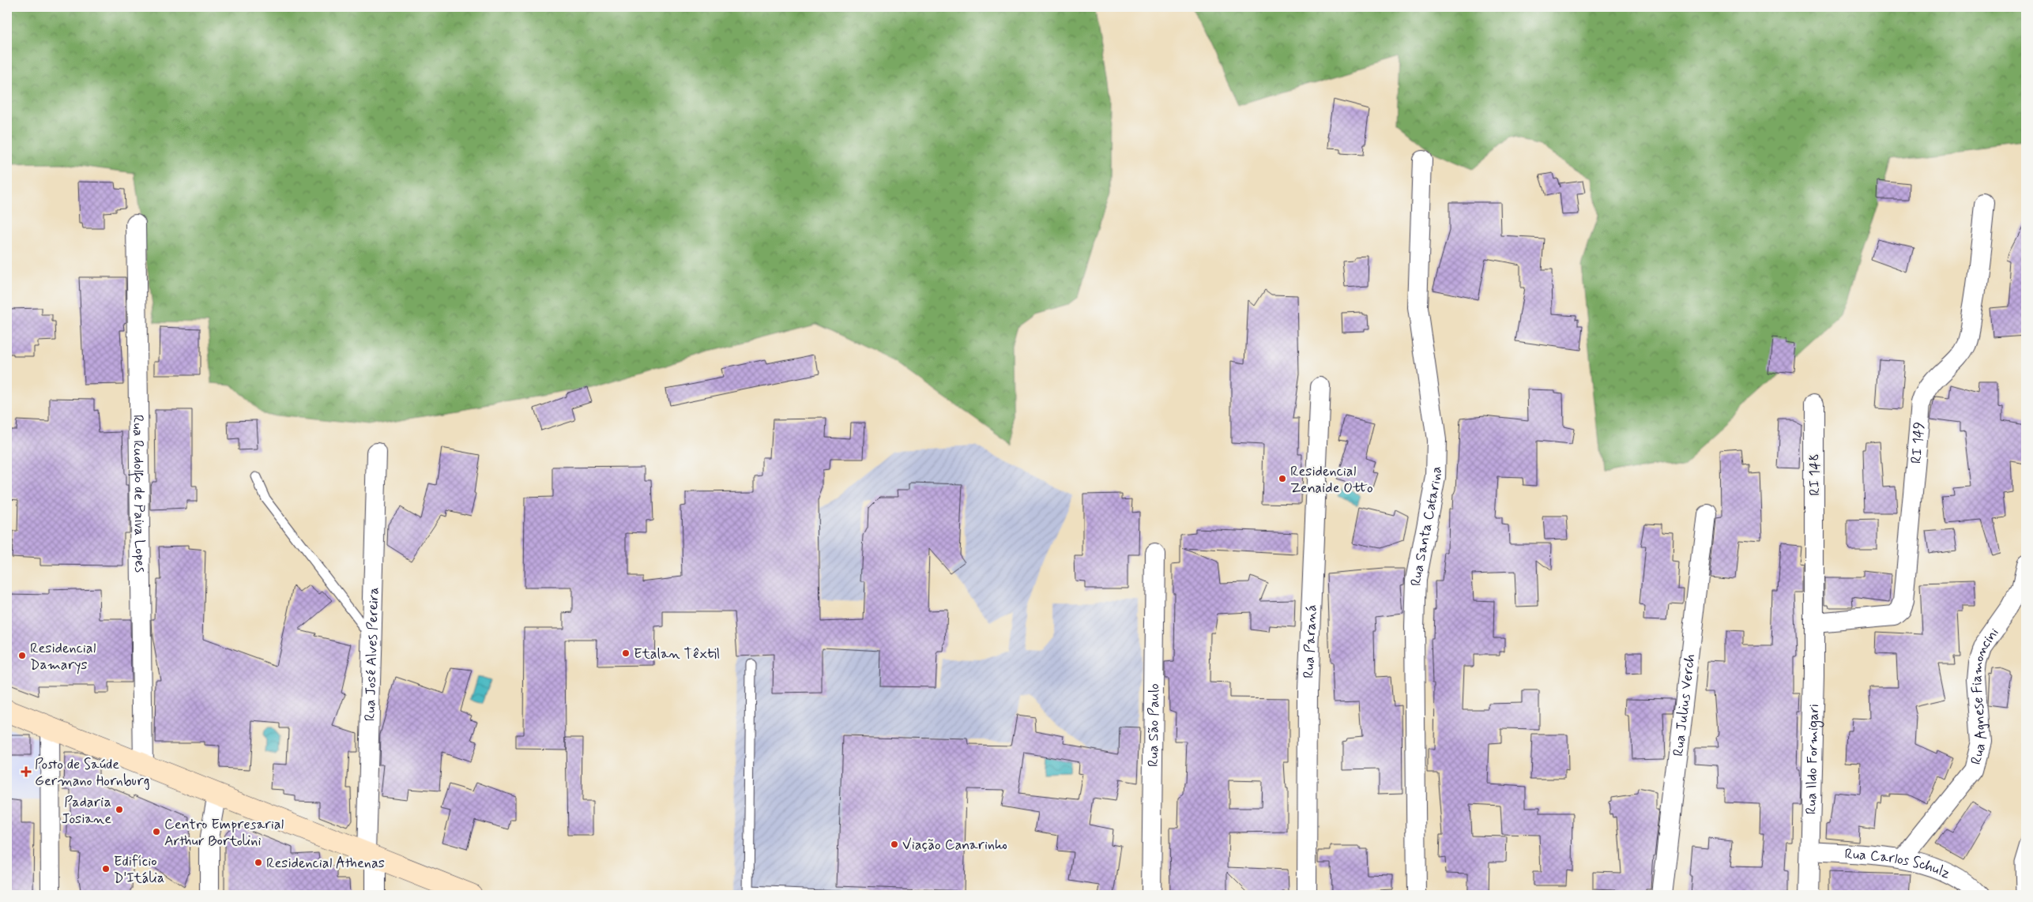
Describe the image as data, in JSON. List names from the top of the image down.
{
  "streets": {
    "street": [
      "RI 149",
      "RI 148",
      "Rua Rudolfo de Paiva Lopes",
      "Rua Santa Catarina",
      "Rua Paraná",
      "Rua José Alves Pereira",
      "Rua Agnese Fiamoncini",
      "Rua Julius Verch",
      "Rua São Paulo",
      "Rua Ildo Formigari",
      "Rua Carlos Schulz"
    ]
  },
  "crossings": [
    ["RI 149", "RI 148"],
    ["RI 149", "Rua Ildo Formigari"],
    ["RI 148", "Rua Ildo Formigari"],
    ["Rua Agnese Fiamoncini", "Rua Carlos Schulz"],
    ["Rua Ildo Formigari", "Rua Carlos Schulz"]
  ],
  "places": {
    "other": [
      "Residencial Zenaide Otto",
      "Etalan Têxtil",
      "Residencial Damarys",
      "Padaria Josiane",
      "Centro Empresarial Arthur Bortolini",
      "Viação Canarinho",
      "Residencial Athenas",
      "Edifício D'Itália"
    ],
    "health": ["Posto de Saúde Germano Hornburg"]
  }
}
